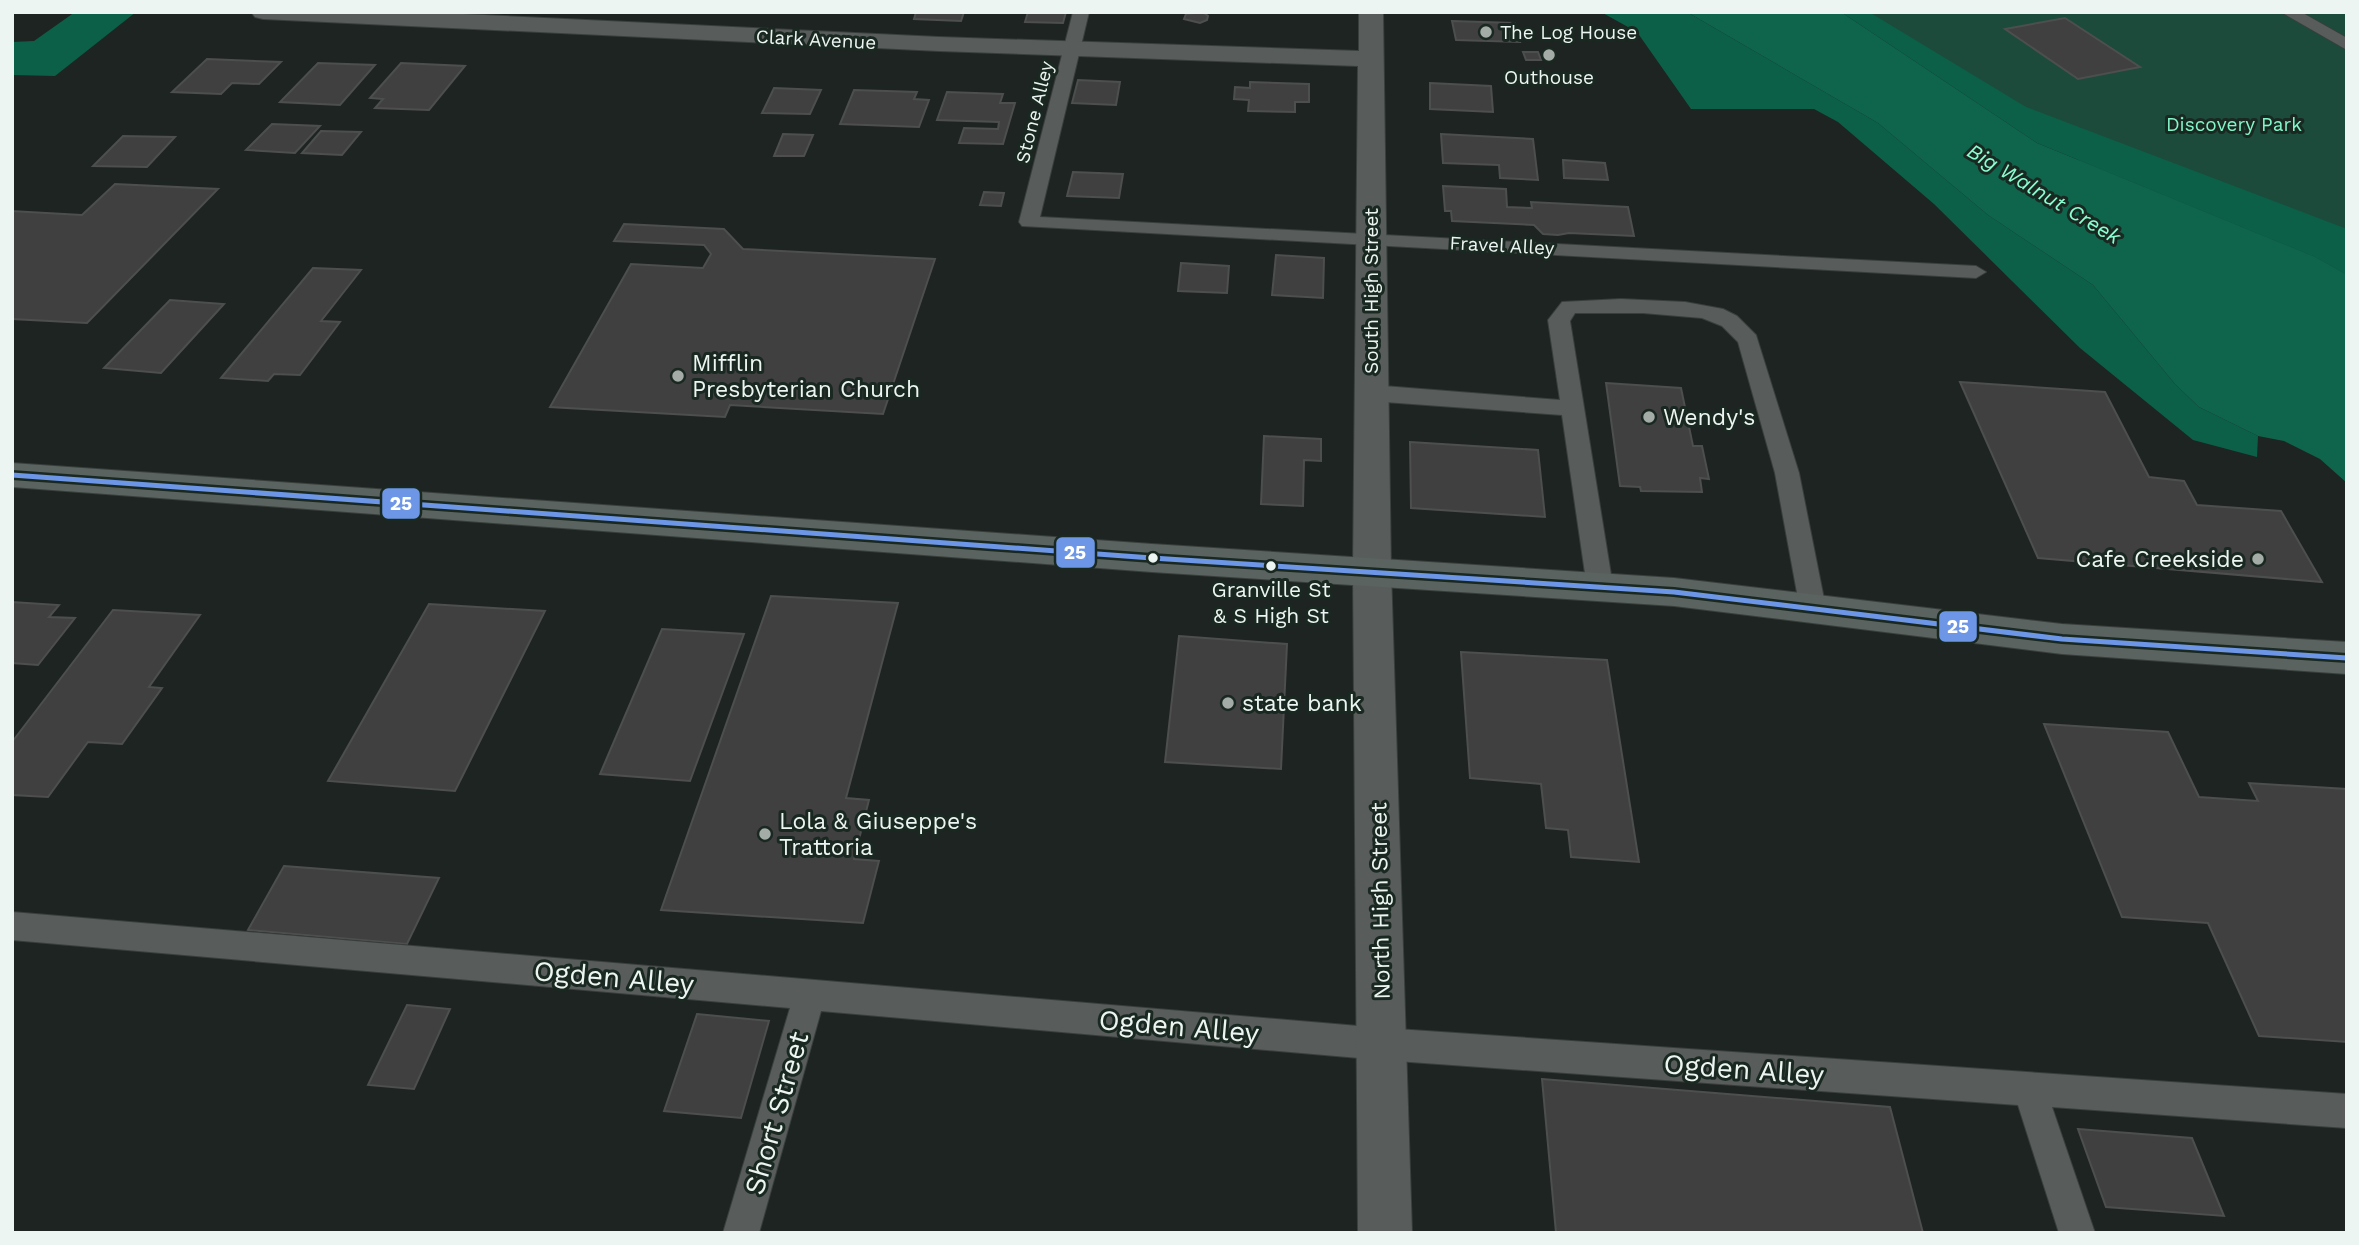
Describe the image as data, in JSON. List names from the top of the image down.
{
  "streets": {
    "street": ["Clark Avenue", "South High Street", "North High Street"],
    "lane": [
      "Stone Alley",
      "Fravel Alley",
      "Ogden Alley",
      "Short Street"
    ]
  },
  "crossings": [
    ["Clark Avenue", "Stone Alley"],
    ["Clark Avenue", "South High Street"],
    ["Stone Alley", "Fravel Alley"],
    ["Fravel Alley", "South High Street"],
    ["South High Street", "North High Street"],
    ["North High Street", "Ogden Alley"],
    ["Ogden Alley", "Short Street"]
  ],
  "water": ["Big Walnut Creek"],
  "parks": ["Discovery Park"],
  "places": [
    "The Log House",
    "Outhouse",
    "Mifflin Presbyterian Church",
    "Wendy's",
    "Cafe Creekside",
    "Granville St & S High St",
    "state bank",
    "Lola & Giuseppe's Trattoria"
  ],
  "lines": ["transit line 25"]
}
